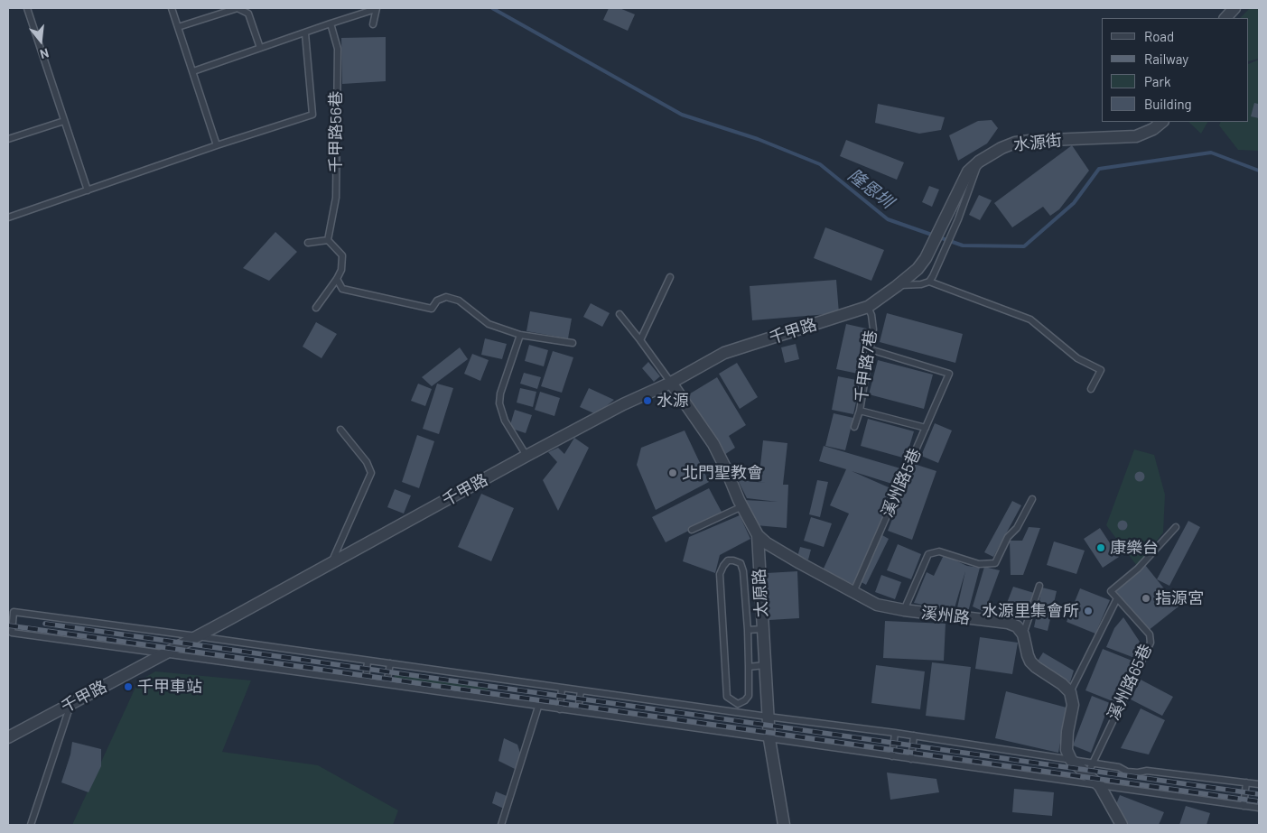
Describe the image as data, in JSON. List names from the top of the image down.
{
  "streets": {
    "street": [
      "水源街",
      "千甲路",
      "太原路",
      "溪州路"
    ],
    "lane": [
      "千甲路56巷",
      "千甲路7巷",
      "溪州路5巷",
      "溪州路65巷"
    ]
  },
  "crossings": [
    ["水源街", "千甲路"],
    ["千甲路", "千甲路7巷"],
    ["千甲路", "太原路"],
    ["千甲路7巷", "溪州路5巷"],
    ["溪州路5巷", "溪州路"],
    ["太原路", "溪州路"]
  ],
  "water": ["隆恩圳"],
  "places": [
    "水源",
    "北門聖教會",
    "康樂台",
    "指源宮",
    "水源里集會所",
    "千甲車站"
  ],
  "legend": [
    "Road",
    "Railway",
    "Park",
    "Building"
  ],
  "north": "bottom"
}
